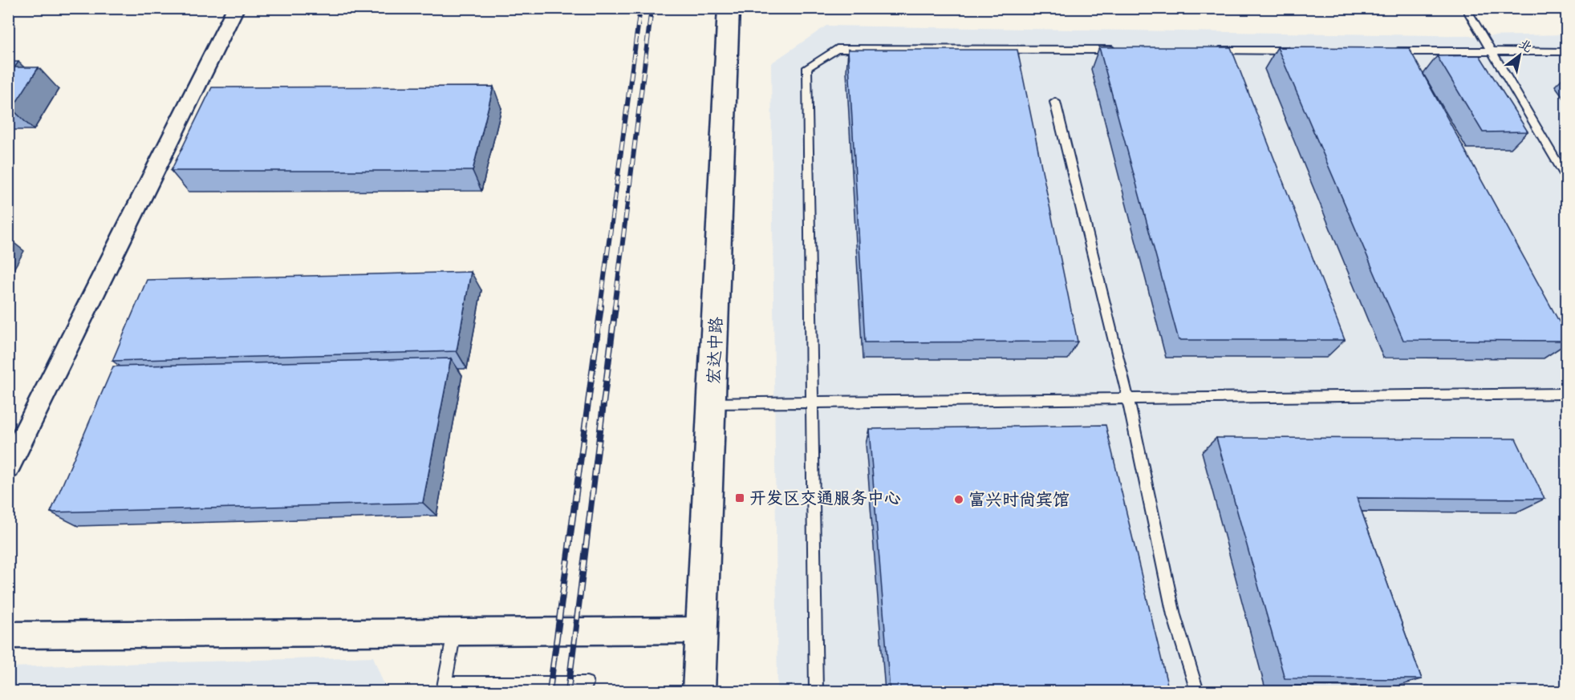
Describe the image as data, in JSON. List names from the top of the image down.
{
  "streets": {
    "street": ["宏达中路"]
  },
  "places": {
    "transit": ["开发区交通服务中心"],
    "other": ["富兴时尚宾馆"]
  },
  "north": "top right"
}
